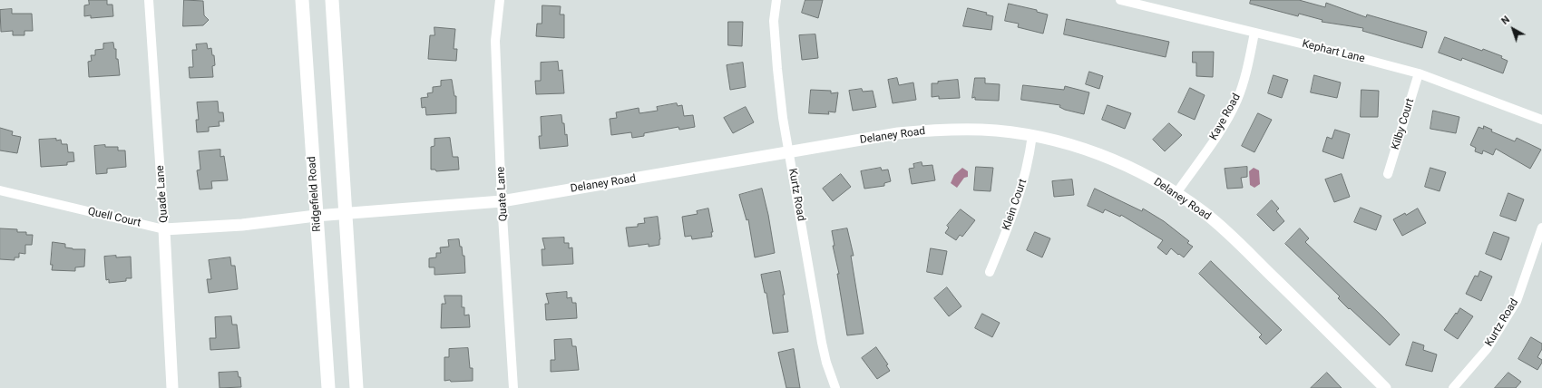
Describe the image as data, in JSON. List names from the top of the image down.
{
  "streets": {
    "main road": ["Ridgefield Road"],
    "street": [
      "Kephart Lane",
      "Kaye Road",
      "Kilby Court",
      "Delaney Road",
      "Quade Lane",
      "Quate Lane",
      "Kurtz Road",
      "Klein Court",
      "Quell Court"
    ]
  },
  "crossings": [
    ["Kephart Lane", "Kaye Road"],
    ["Kephart Lane", "Kilby Court"],
    ["Kaye Road", "Delaney Road"],
    ["Delaney Road", "Ridgefield Road"],
    ["Delaney Road", "Quate Lane"],
    ["Delaney Road", "Kurtz Road"],
    ["Delaney Road", "Klein Court"],
    ["Delaney Road", "Quell Court"],
    ["Quade Lane", "Quell Court"],
    ["Ridgefield Road", "Quell Court"]
  ],
  "north": "top left"
}
